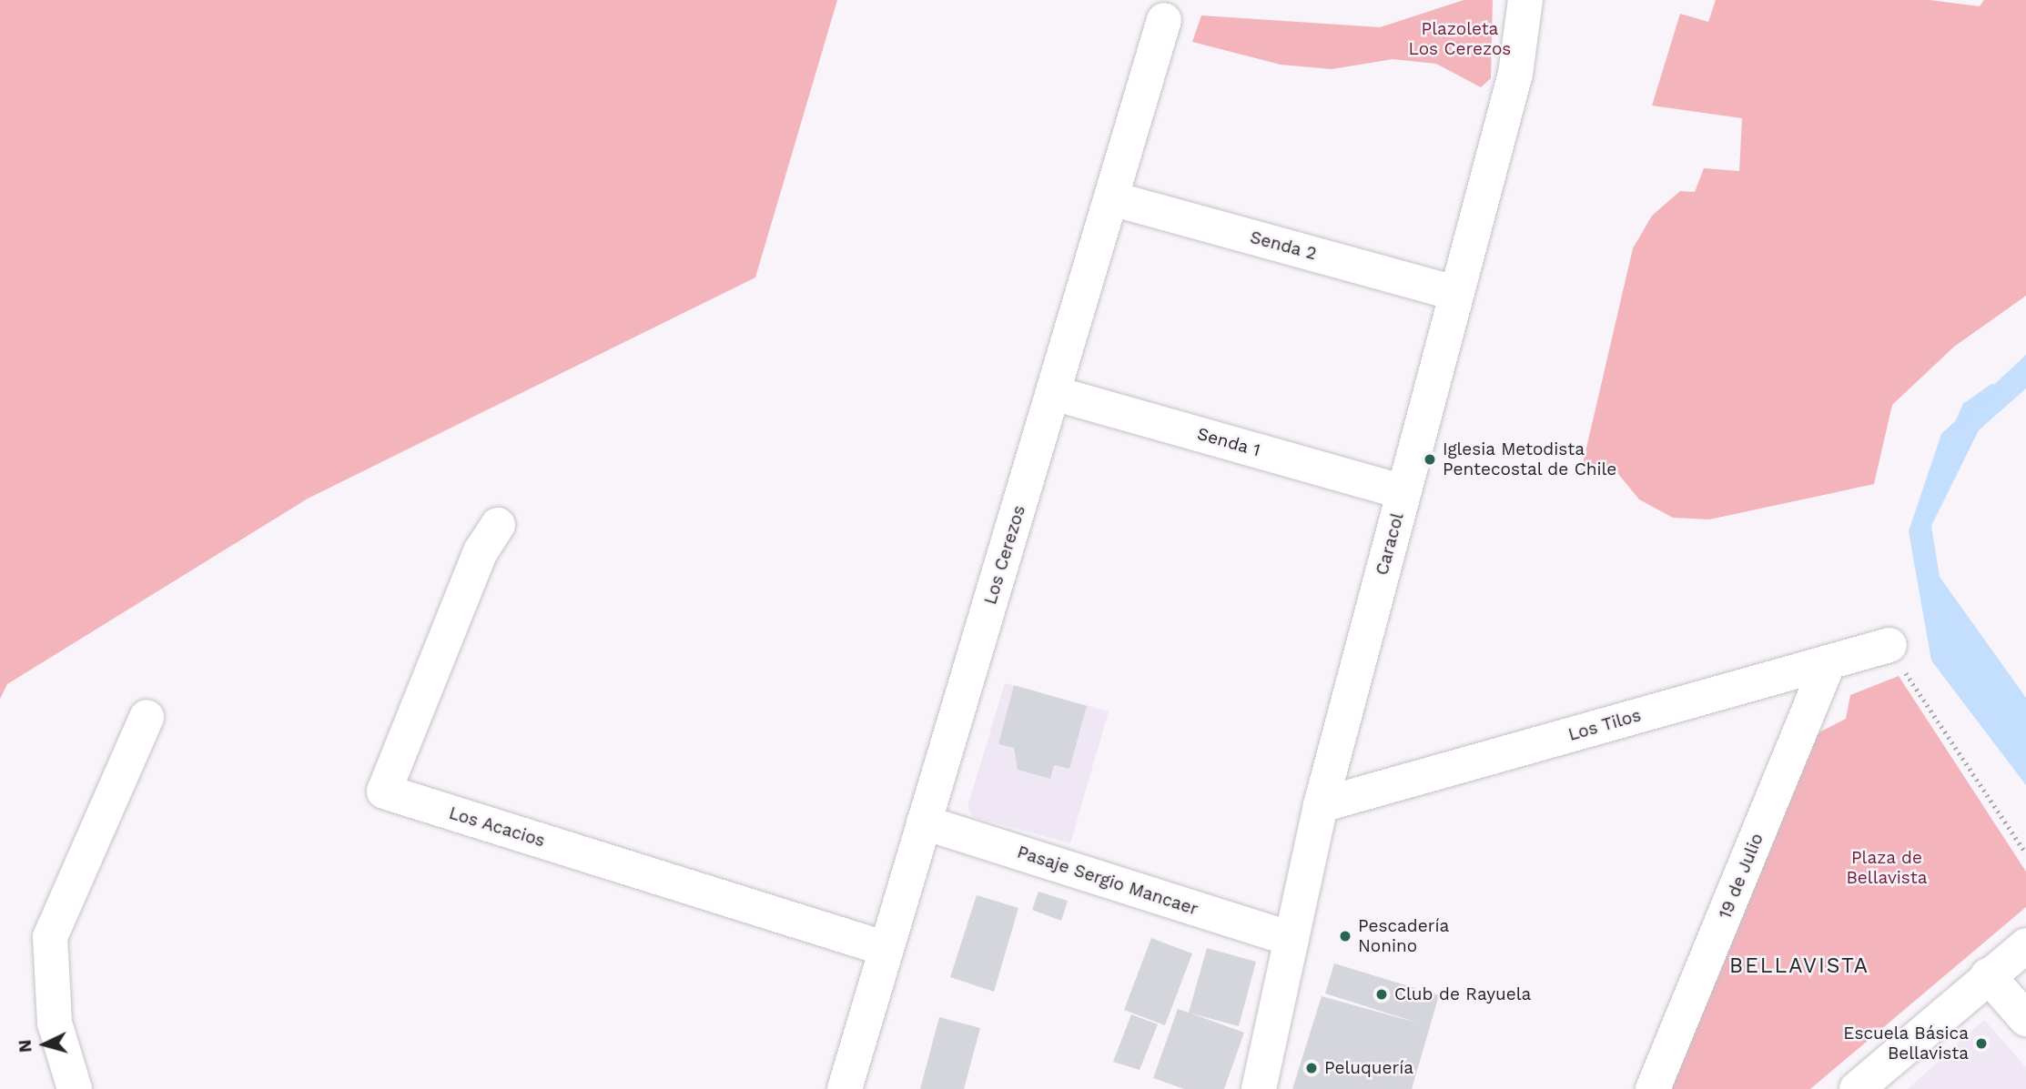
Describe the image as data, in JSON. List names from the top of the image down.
{
  "streets": {
    "street": [
      "Senda 2",
      "Senda 1",
      "Caracol",
      "Los Cerezos",
      "Los Tilos",
      "Los Acacios",
      "19 de Julio",
      "Pasaje Sergio Mancaer"
    ]
  },
  "crossings": [
    ["Senda 2", "Caracol"],
    ["Senda 2", "Los Cerezos"],
    ["Senda 1", "Caracol"],
    ["Senda 1", "Los Cerezos"],
    ["Caracol", "Los Tilos"],
    ["Caracol", "Pasaje Sergio Mancaer"],
    ["Los Cerezos", "Los Acacios"],
    ["Los Cerezos", "Pasaje Sergio Mancaer"],
    ["Los Tilos", "19 de Julio"]
  ],
  "districts": ["BELLAVISTA"],
  "parks": ["Plazoleta Los Cerezos", "Plaza de Bellavista"],
  "places": [
    "Iglesia Metodista Pentecostal de Chile",
    "Pescadería Nonino",
    "Club de Rayuela",
    "Escuela Básica Bellavista",
    "Peluquería"
  ],
  "north": "left"
}
